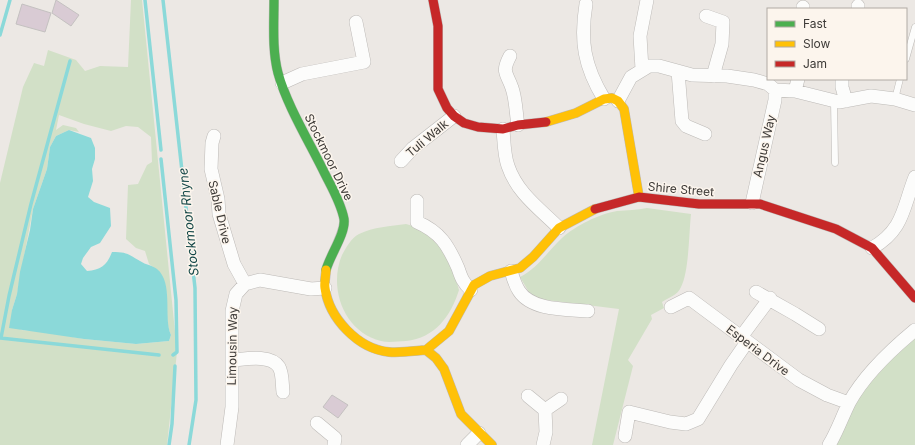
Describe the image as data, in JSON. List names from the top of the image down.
{
  "streets": {
    "street": [
      "Tuli Walk",
      "Angus Way",
      "Stockmoor Drive",
      "Shire Street",
      "Sable Drive",
      "Limousin Way",
      "Esperia Drive"
    ]
  },
  "crossings": [
    ["Angus Way", "Shire Street"],
    ["Stockmoor Drive", "Shire Street"],
    ["Sable Drive", "Limousin Way"]
  ],
  "water": ["Stockmoor Rhyne"],
  "legend": ["Fast", "Slow", "Jam"]
}
